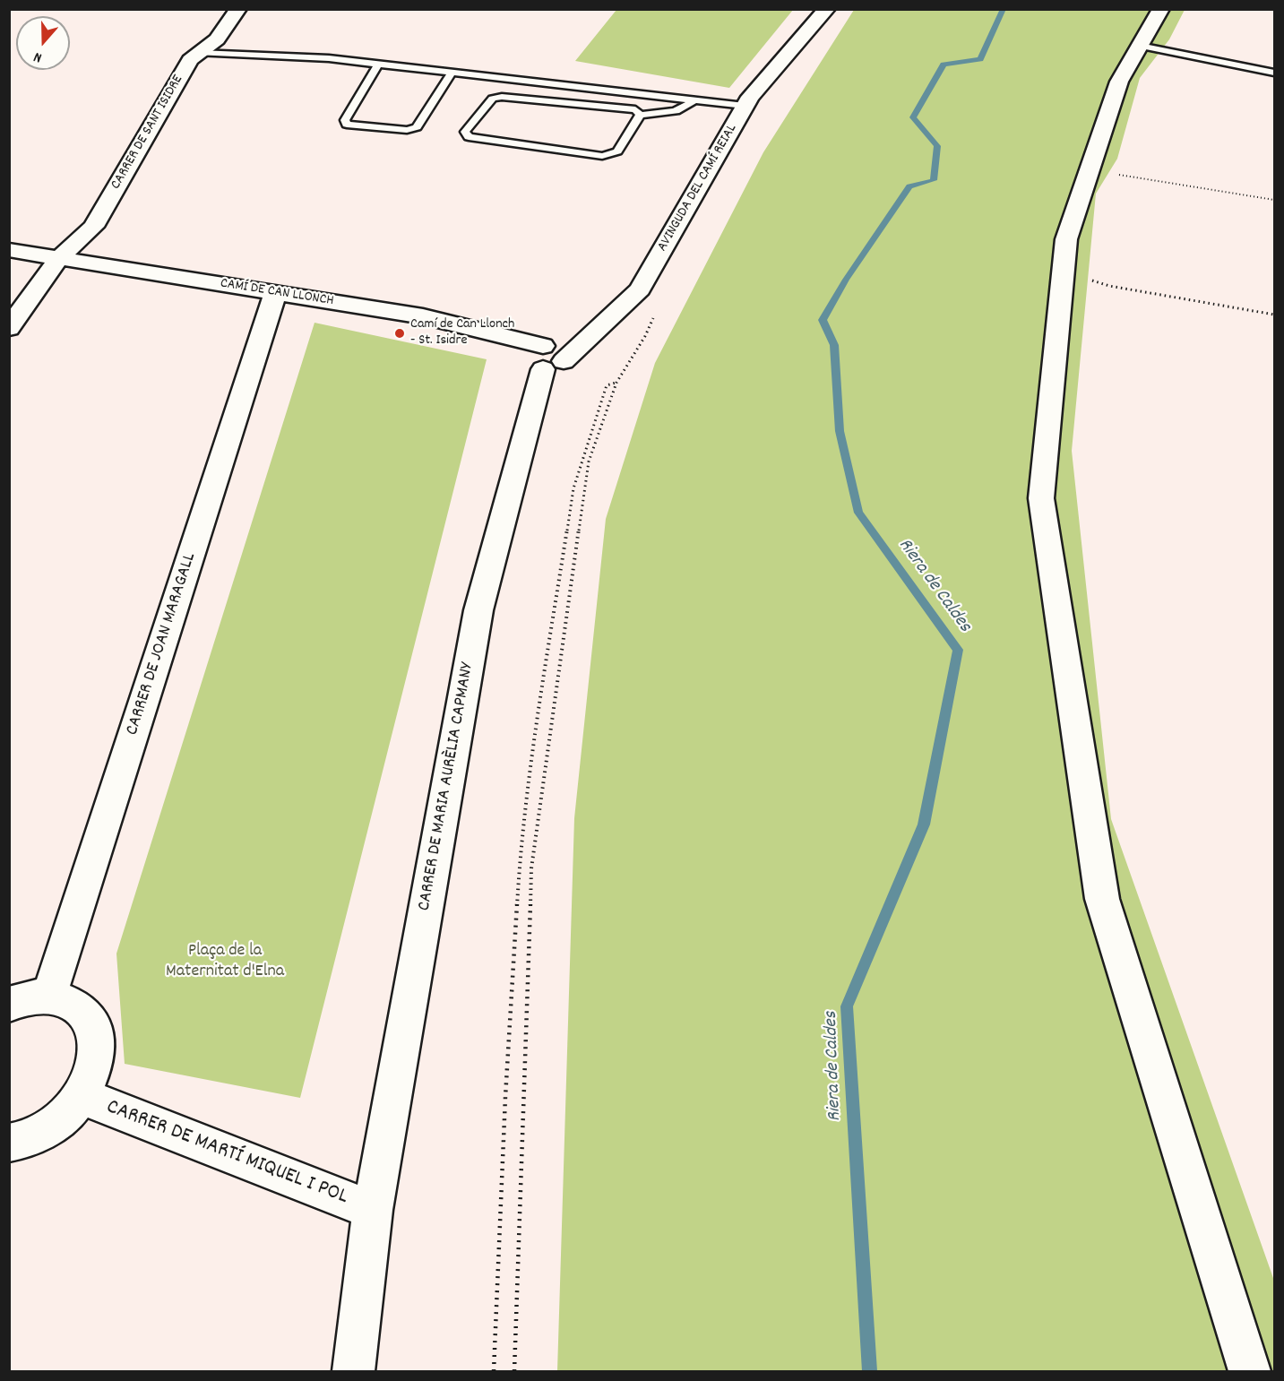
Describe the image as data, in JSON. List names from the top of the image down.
{
  "streets": {
    "street": [
      "CARRER DE SANT ISIDRE",
      "AVINGUDA DEL CAMÍ REIAL",
      "CAMÍ DE CAN LLONCH",
      "CARRER DE JOAN MARAGALL",
      "CARRER DE MARIA AURÈLIA CAPMANY",
      "CARRER DE MARTÍ MIQUEL I POL"
    ]
  },
  "crossings": [
    ["CARRER DE SANT ISIDRE", "CAMÍ DE CAN LLONCH"],
    ["AVINGUDA DEL CAMÍ REIAL", "CAMÍ DE CAN LLONCH"],
    ["AVINGUDA DEL CAMÍ REIAL", "CARRER DE MARIA AURÈLIA CAPMANY"],
    ["CAMÍ DE CAN LLONCH", "CARRER DE JOAN MARAGALL"],
    ["CAMÍ DE CAN LLONCH", "CARRER DE MARIA AURÈLIA CAPMANY"],
    ["CARRER DE MARIA AURÈLIA CAPMANY", "CARRER DE MARTÍ MIQUEL I POL"]
  ],
  "water": ["Riera de Caldes"],
  "parks": ["Plaça de la Maternitat d'Elna"],
  "places": ["Camí de Can Llonch - St. Isidre"],
  "north": "bottom"
}
